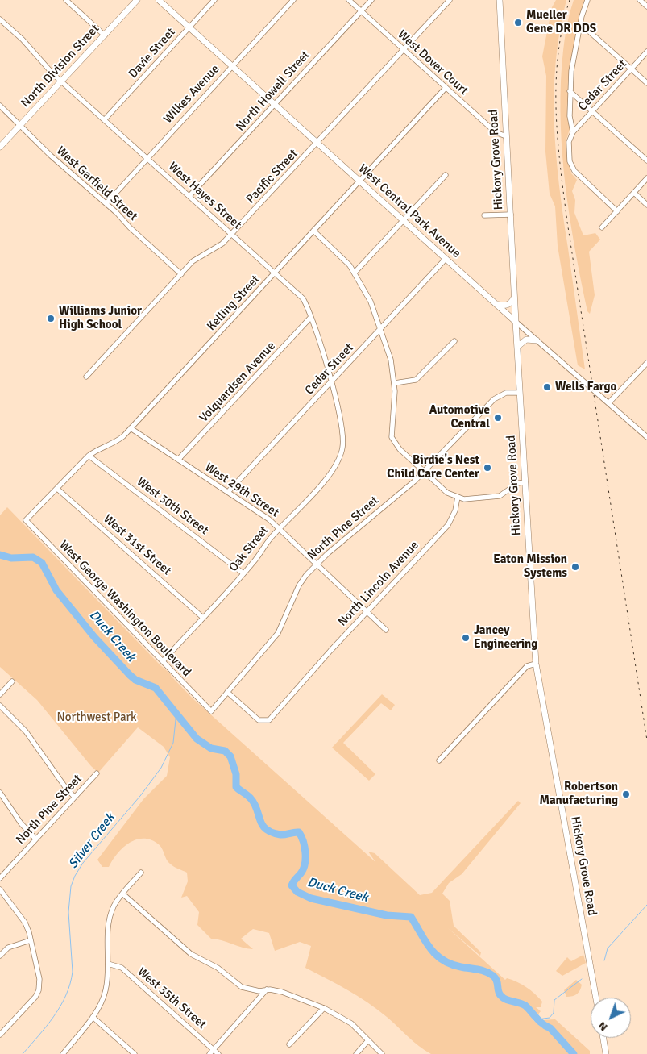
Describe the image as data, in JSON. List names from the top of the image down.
{
  "streets": {
    "main road": ["North Division Street", "Hickory Grove Road", "West Central Park Avenue"],
    "street": [
      "Davie Street",
      "West Dover Court",
      "Cedar Street",
      "North Howell Street",
      "Wilkes Avenue",
      "Pacific Street",
      "West Garfield Street",
      "West Hayes Street",
      "Kelling Street",
      "Volquardsen Avenue",
      "West 29th Street",
      "West 30th Street",
      "North Pine Street",
      "West 31st Street",
      "Oak Street",
      "North Lincoln Avenue",
      "West George Washington Boulevard",
      "West 35th Street"
    ]
  },
  "crossings": [
    ["Davie Street", "West Hayes Street"],
    ["Davie Street", "West Central Park Avenue"],
    ["West Dover Court", "North Howell Street"],
    ["West Dover Court", "Hickory Grove Road"],
    ["West Dover Court", "Pacific Street"],
    ["West Dover Court", "Kelling Street"],
    ["North Division Street", "West Garfield Street"],
    ["North Division Street", "West Hayes Street"],
    ["Cedar Street", "West Hayes Street"],
    ["Cedar Street", "West Central Park Avenue"],
    ["Cedar Street", "West 29th Street"],
    ["North Howell Street", "West Hayes Street"],
    ["North Howell Street", "West Central Park Avenue"],
    ["Wilkes Avenue", "West Garfield Street"],
    ["Wilkes Avenue", "West Hayes Street"],
    ["Wilkes Avenue", "West Central Park Avenue"],
    ["Hickory Grove Road", "West Central Park Avenue"],
    ["Hickory Grove Road", "North Pine Street"],
    ["Pacific Street", "West Garfield Street"],
    ["Pacific Street", "West Hayes Street"],
    ["Pacific Street", "West Central Park Avenue"],
    ["West Hayes Street", "Kelling Street"],
    ["West Hayes Street", "Volquardsen Avenue"],
    ["West Hayes Street", "Oak Street"],
    ["West Central Park Avenue", "Kelling Street"],
    ["Kelling Street", "West 29th Street"],
    ["Kelling Street", "West 30th Street"],
    ["Kelling Street", "West 31st Street"],
    ["Kelling Street", "West George Washington Boulevard"],
    ["Volquardsen Avenue", "West 29th Street"],
    ["West 29th Street", "North Pine Street"],
    ["West 29th Street", "Oak Street"],
    ["West 29th Street", "North Lincoln Avenue"],
    ["West 30th Street", "Oak Street"],
    ["North Pine Street", "North Lincoln Avenue"],
    ["North Pine Street", "West George Washington Boulevard"],
    ["West 31st Street", "Oak Street"],
    ["Oak Street", "West George Washington Boulevard"]
  ],
  "water": ["Duck Creek", "Silver Creek"],
  "parks": ["Northwest Park"],
  "places": [
    "Mueller Gene DR DDS",
    "Williams Junior High School",
    "Wells Fargo",
    "Automotive Central",
    "Birdie's Nest Child Care Center",
    "Eaton Mission Systems",
    "Jancey Engineering",
    "Robertson Manufacturing"
  ],
  "north": "bottom left"
}
